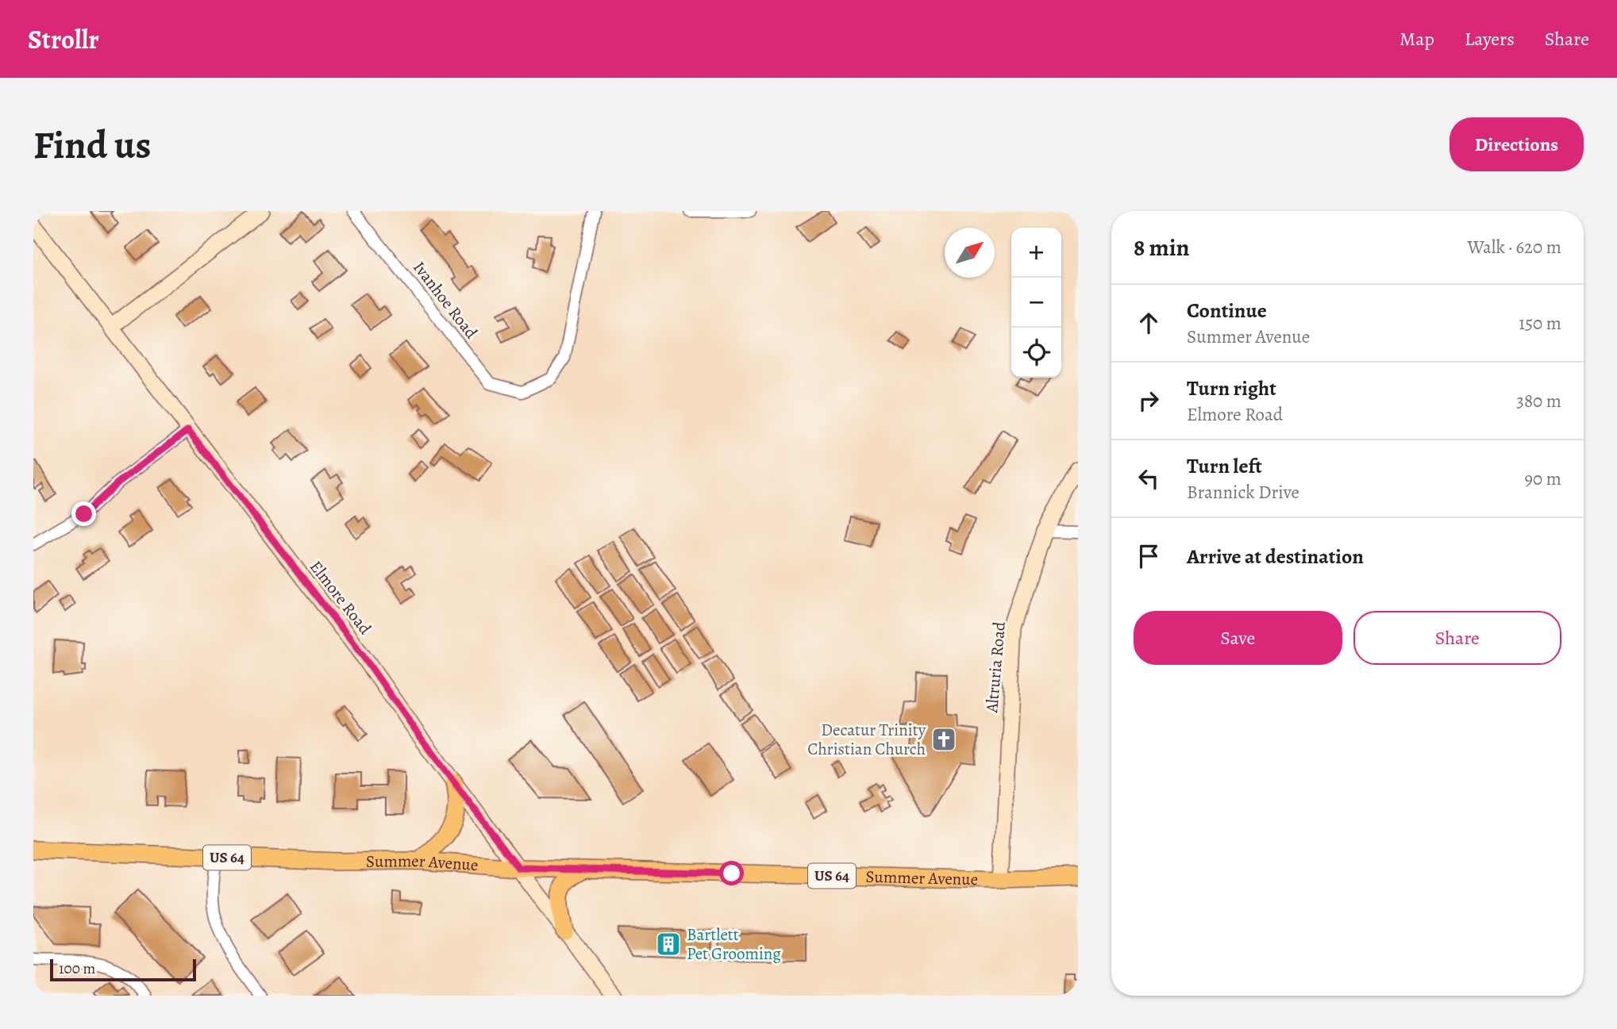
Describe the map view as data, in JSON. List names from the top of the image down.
{
  "streets": {
    "main road": ["US 64", "Summer Avenue"],
    "street": ["Ivanhoe Road", "Elmore Road", "Altruria Road"]
  },
  "crossings": [
    ["Elmore Road", "Summer Avenue"],
    ["Altruria Road", "Summer Avenue"]
  ],
  "places": {
    "church": ["Decatur Trinity Christian Church"],
    "building": ["Bartlett Pet Grooming"]
  },
  "scale_bar": "100 m",
  "north": "top right",
  "page": {
    "header": "Strollr",
    "nav": ["Map", "Layers", "Share"],
    "buttons": [
      "Directions",
      ["Save", "Share"]
    ],
    "title": "Find us",
    "heading": ["8 min", "Walk · 620 m"],
    "map_buttons": ["+", "−"],
    "list": [
      ["Continue", "Summer Avenue", "150 m"],
      ["Turn right", "Elmore Road", "380 m"],
      ["Turn left", "Brannick Drive", "90 m"],
      "Arrive at destination"
    ],
    "scale": "100 m"
  }
}
